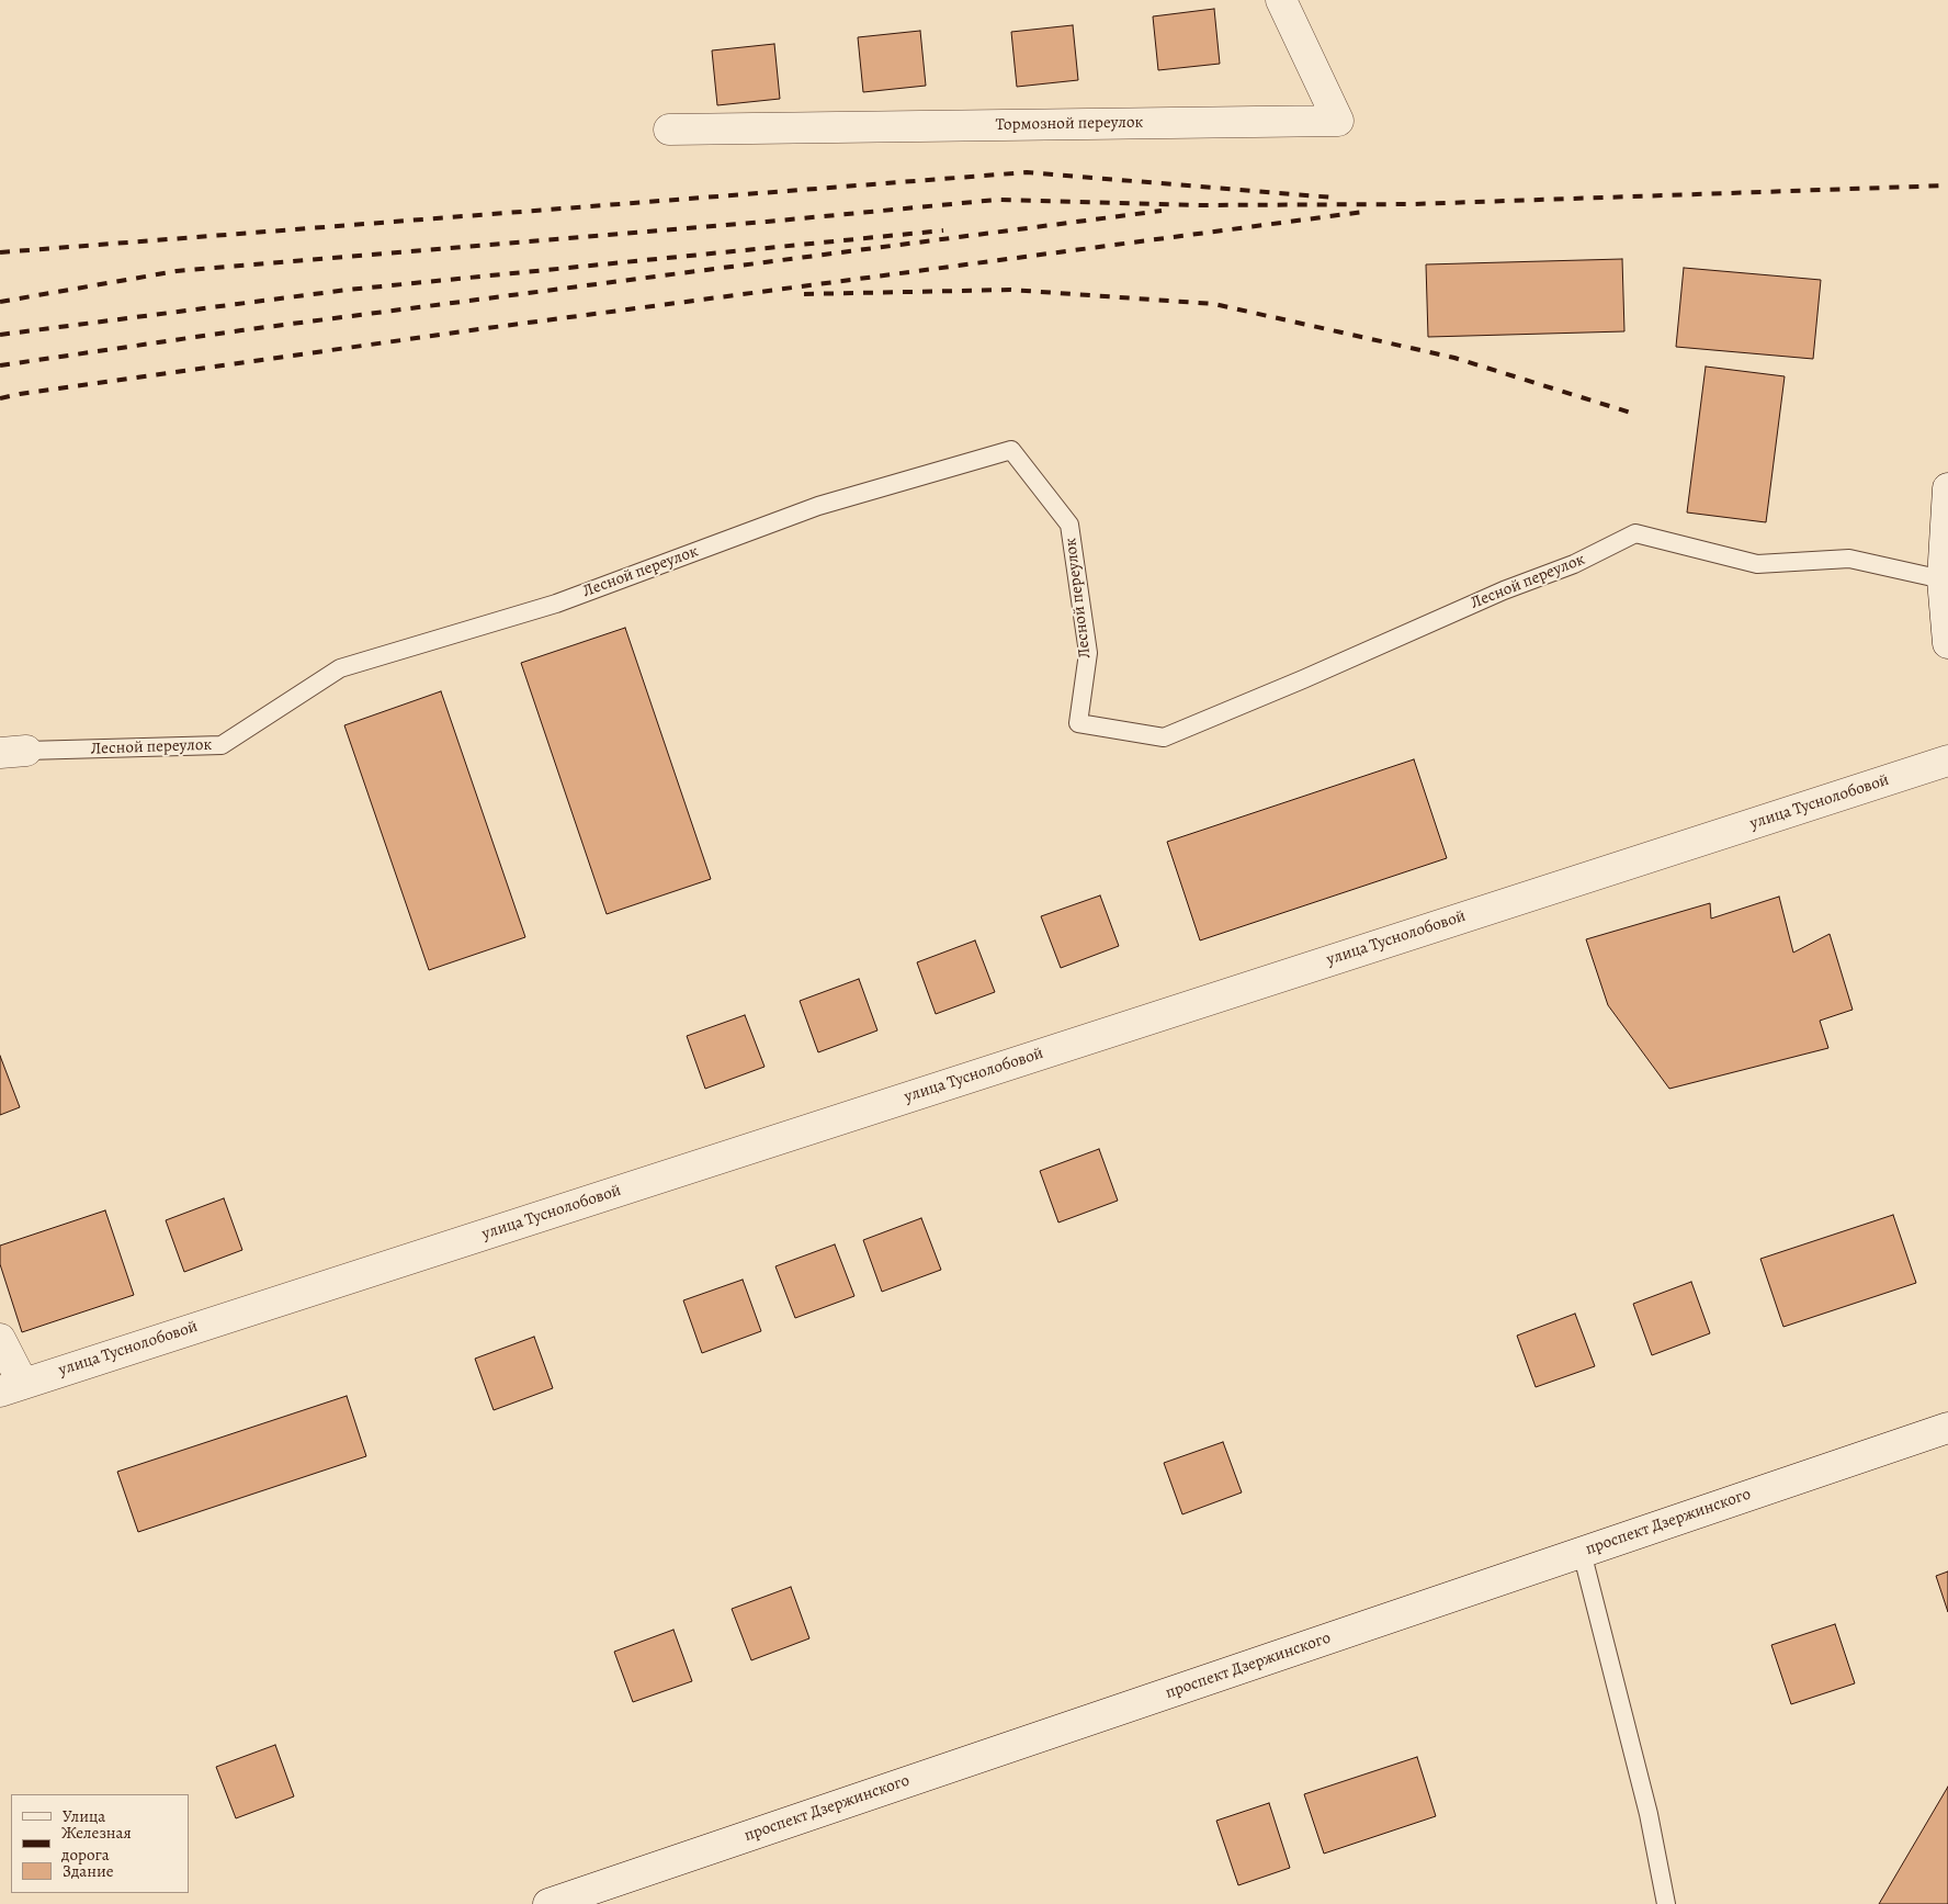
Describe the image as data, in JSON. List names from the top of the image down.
{
  "streets": {
    "street": ["Тормозной переулок", "улица Туснолобовой", "проспект Дзержинского"],
    "lane": ["Лесной переулок"]
  },
  "legend": ["Улица", "Железная дорога", "Здание"]
}
